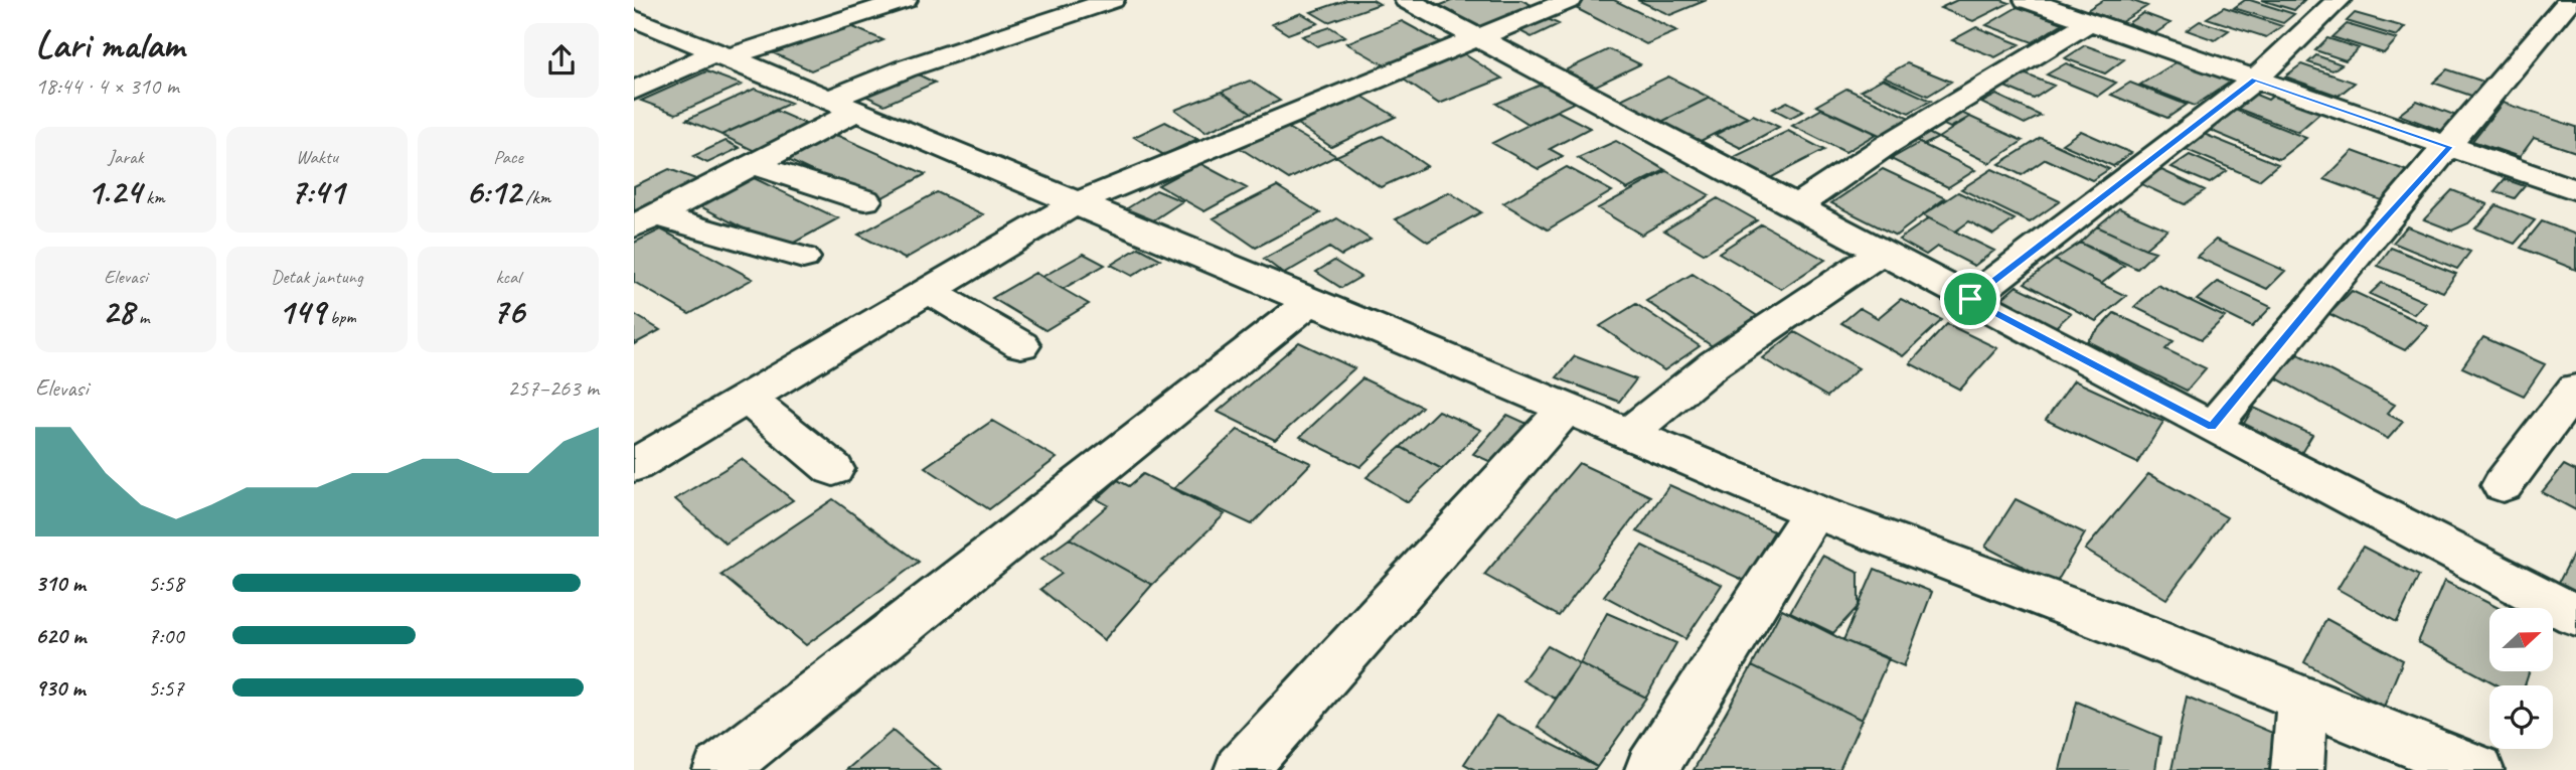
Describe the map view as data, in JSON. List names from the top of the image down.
{
  "north": "right",
  "page": {
    "heading": ["Lari malam", "18:44 · 4 × 310 m"],
    "stats": [
      ["Jarak", "1.24 km"],
      ["Waktu", "7:41"],
      ["Pace", "6:12 /km"],
      ["Elevasi", "28 m"],
      ["Detak jantung", "149 bpm"],
      ["kcal", "76"]
    ],
    "chart": ["Elevasi", "257–263 m"],
    "list": [
      {
        "name": "310 m",
        "note": "5:58"
      },
      {
        "name": "620 m",
        "note": "7:00"
      },
      {
        "name": "930 m",
        "note": "5:57"
      }
    ]
  }
}
